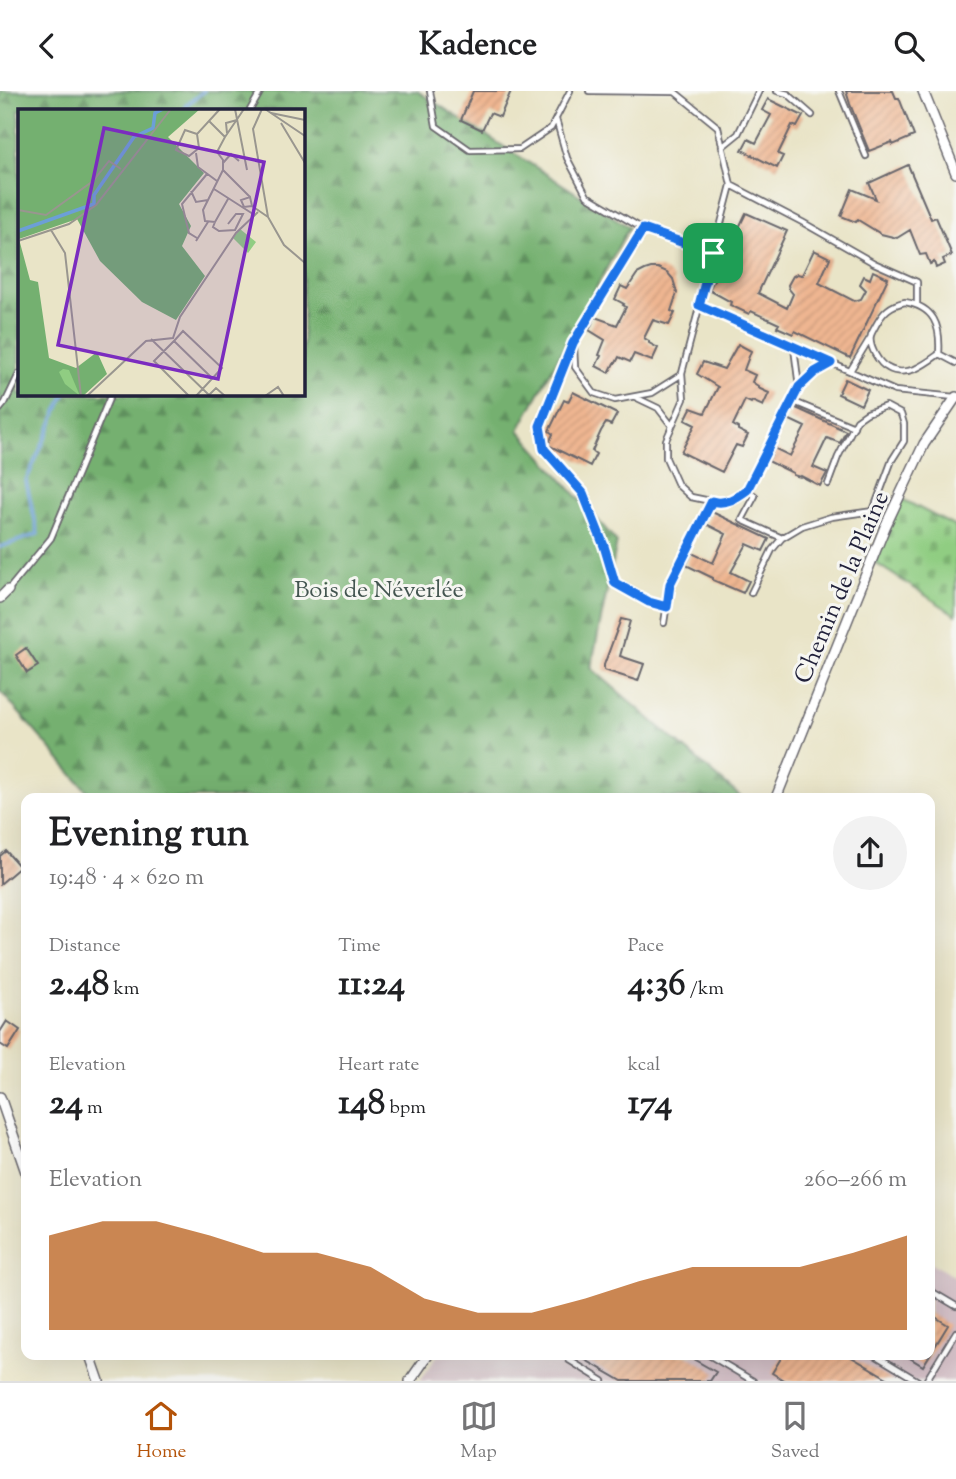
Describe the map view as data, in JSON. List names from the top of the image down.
{
  "streets": {
    "street": ["Chemin de la Plaine"]
  },
  "parks": ["Bois de Néverlée"],
  "page": {
    "header": "Kadence",
    "heading": ["Evening run", "19:48 · 4 × 620 m"],
    "stats": [
      ["Distance", "2.48 km"],
      ["Time", "11:24"],
      ["Pace", "4:36 /km"],
      ["Elevation", "24 m"],
      ["Heart rate", "148 bpm"],
      ["kcal", "174"]
    ],
    "chart": ["Elevation", "260–266 m"],
    "tabs": ["Home", "Map", "Saved"]
  }
}
